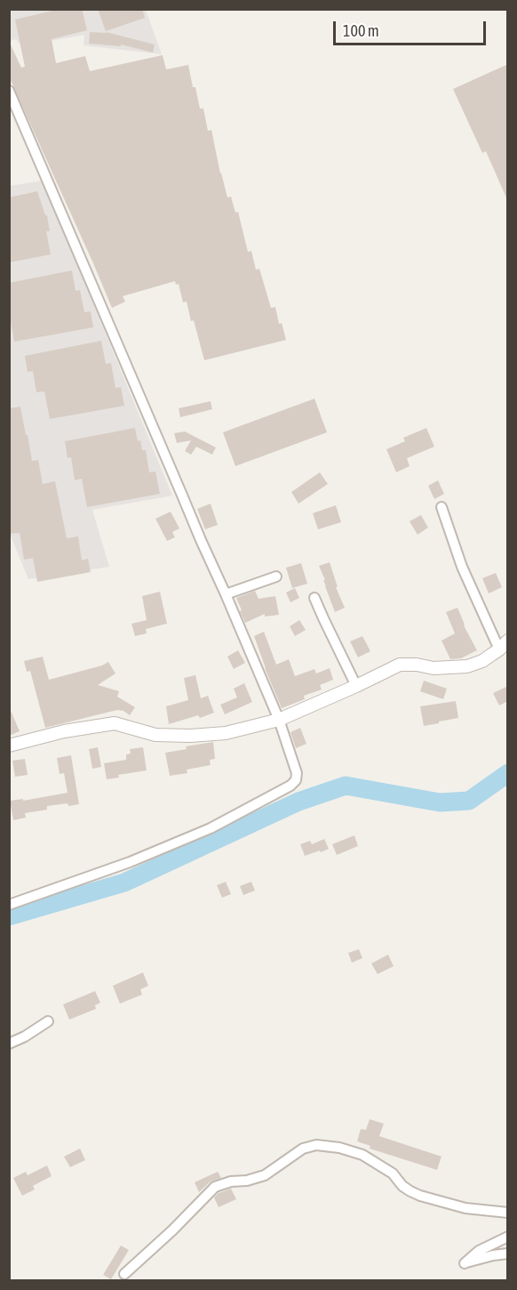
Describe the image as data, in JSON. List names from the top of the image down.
{
  "scale_bar": "100 m"
}
